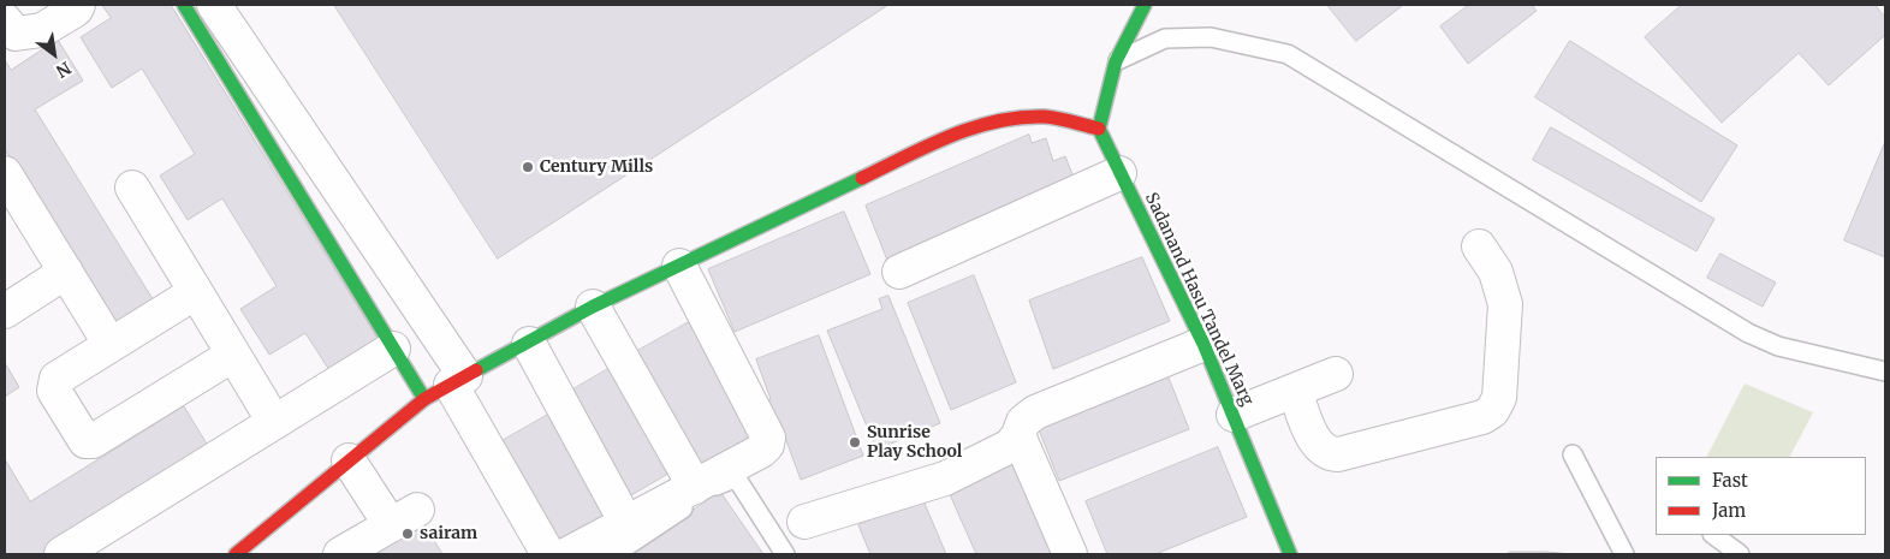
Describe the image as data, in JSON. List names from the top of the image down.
{
  "streets": {
    "street": ["Sadanand Hasu Tandel Marg"]
  },
  "places": ["Century Mills", "Sunrise Play School", "sairam"],
  "legend": ["Fast", "Jam"],
  "north": "bottom right"
}
